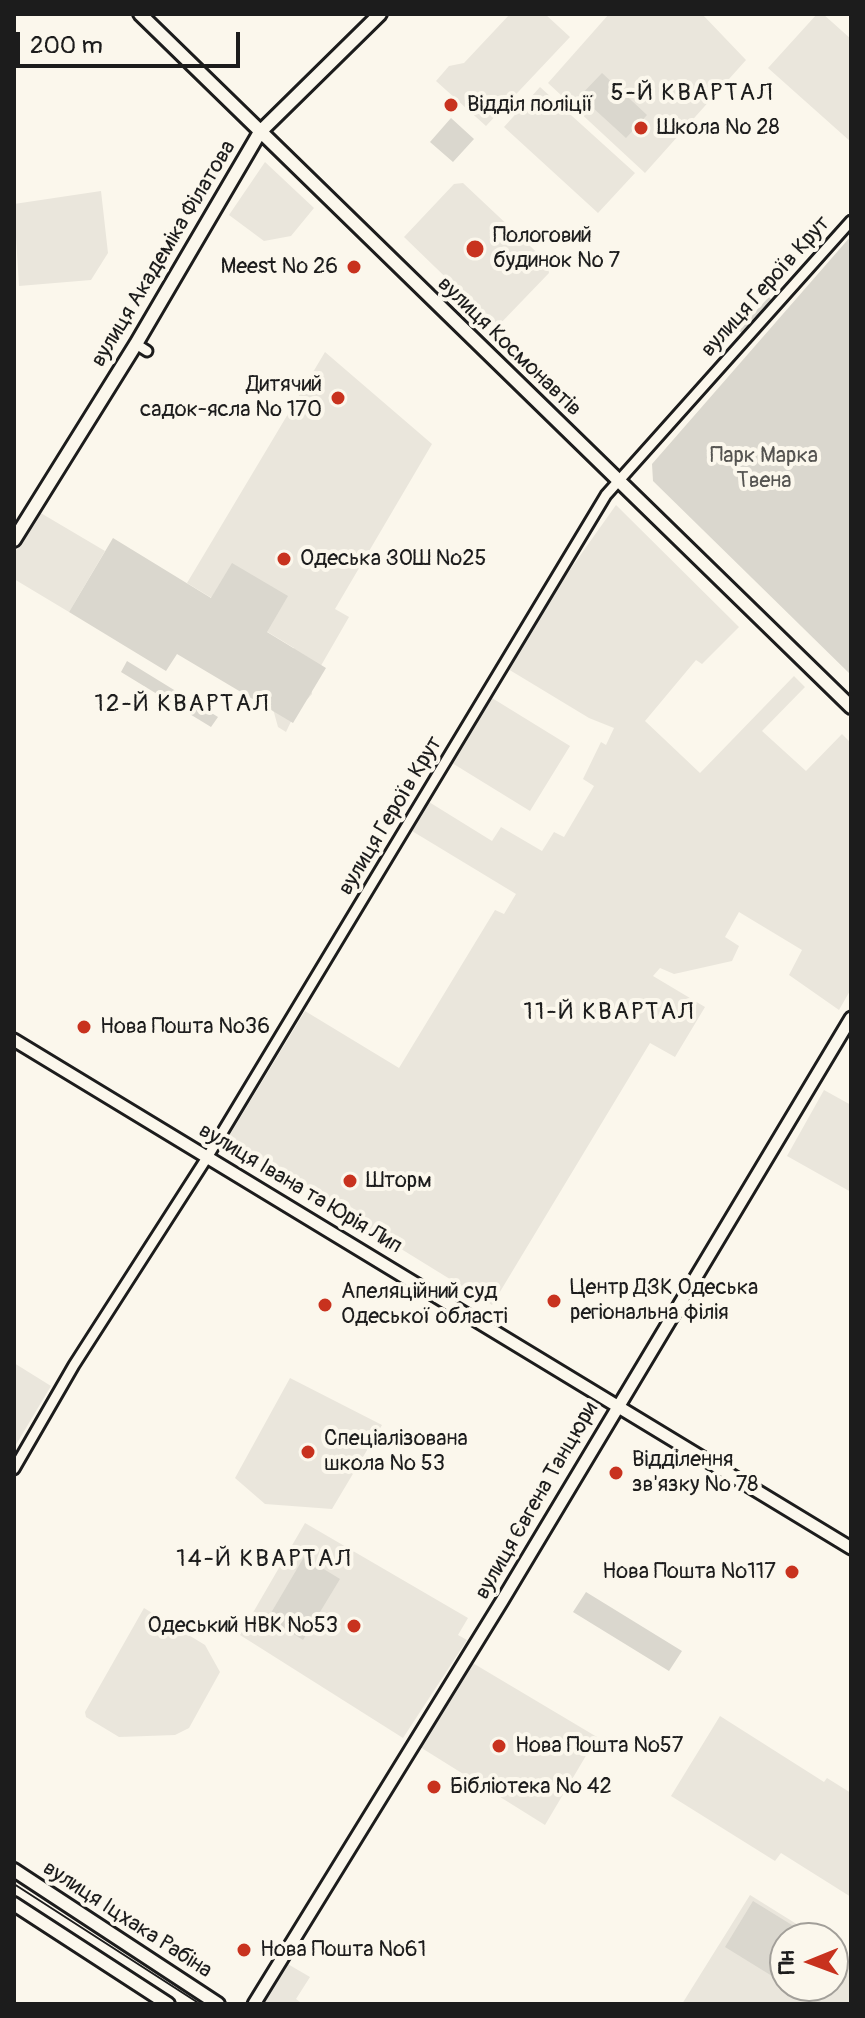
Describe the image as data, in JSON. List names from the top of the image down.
{
  "streets": {
    "main road": ["вулиця Академіка Філатова", "вулиця Космонавтів", "вулиця Іцхака Рабіна"],
    "street": ["вулиця Героїв Крут", "вулиця Івана та Юрія Лип", "вулиця Євгена Танцюри"]
  },
  "crossings": [
    ["вулиця Академіка Філатова", "вулиця Космонавтів"],
    ["вулиця Героїв Крут", "вулиця Космонавтів"],
    ["вулиця Героїв Крут", "вулиця Івана та Юрія Лип"],
    ["вулиця Івана та Юрія Лип", "вулиця Євгена Танцюри"]
  ],
  "districts": [
    "5-Й КВАРТАЛ",
    "12-Й КВАРТАЛ",
    "11-Й КВАРТАЛ",
    "14-Й КВАРТАЛ"
  ],
  "parks": ["Парк Марка Твена"],
  "places": [
    "Відділ поліції",
    "Школа № 28",
    "Пологовий будинок № 7",
    "Meest № 26",
    "Дитячий садок-ясла № 170",
    "Одеська ЗОШ №25",
    "Нова Пошта №36",
    "Шторм",
    "Центр ДЗК Одеська регіональна філія",
    "Апеляційний суд Одеської області",
    "Спеціалізована школа № 53",
    "Відділення зв'язку № 78",
    "Нова Пошта №117",
    "Одеський НВК №53",
    "Нова Пошта №57",
    "Бібліотека № 42",
    "Нова Пошта №61"
  ],
  "scale_bar": "200 m",
  "north": "left"
}
